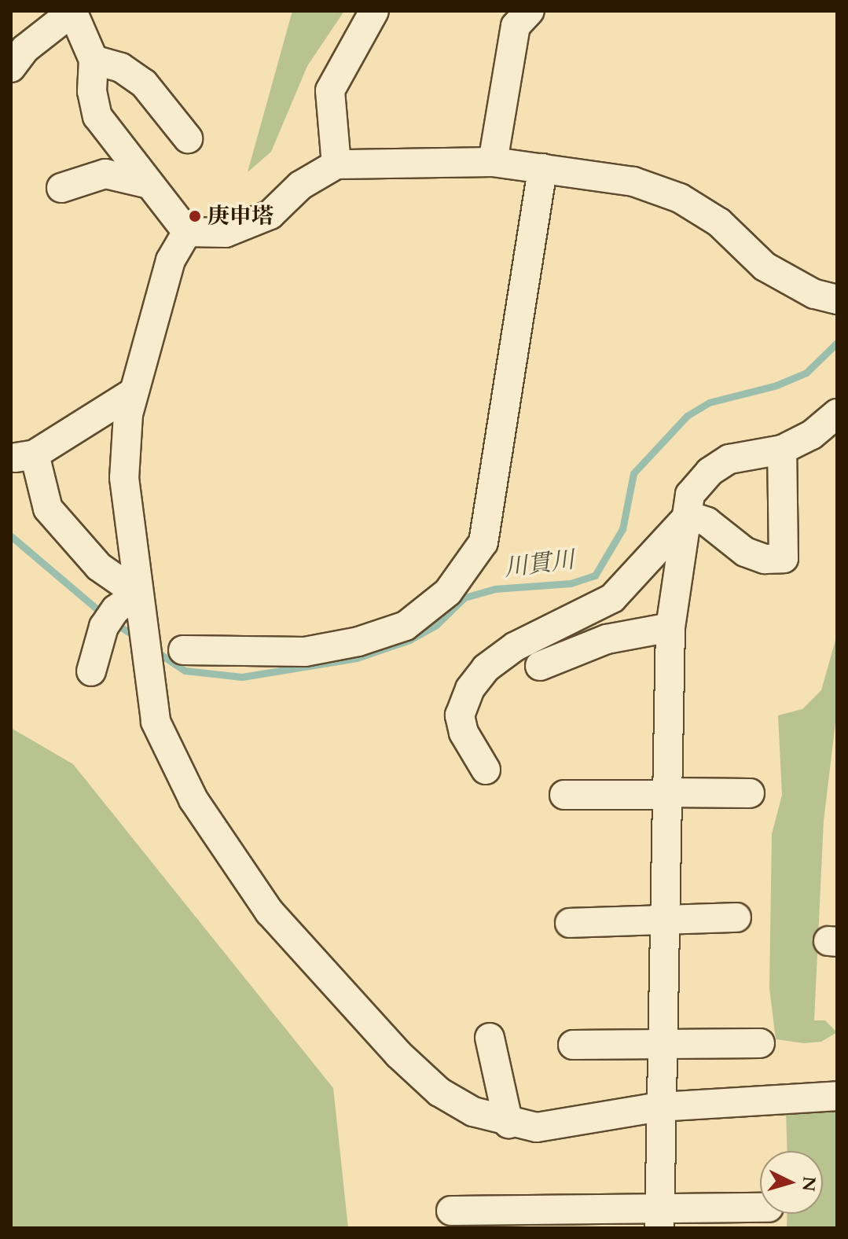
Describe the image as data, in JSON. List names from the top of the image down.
{
  "water": ["川貫川"],
  "places": ["庚申塔"],
  "north": "right"
}
